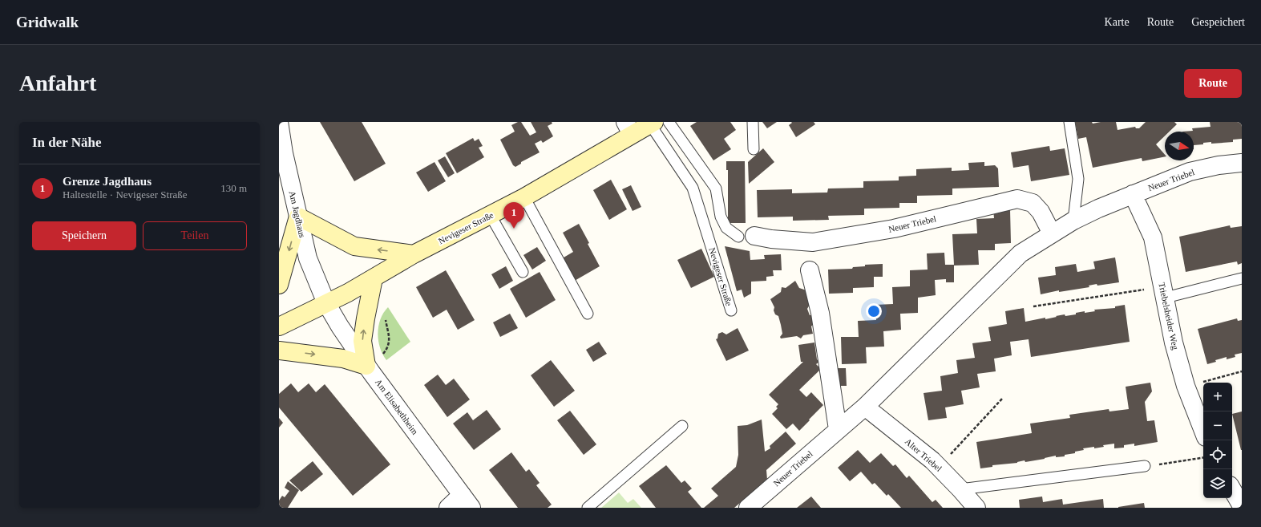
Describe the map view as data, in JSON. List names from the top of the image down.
{
  "streets": {
    "main road": ["Nevigeser Straße"],
    "street": [
      "Neuer Triebel",
      "Am Jagdhaus",
      "Triebelsheider Weg",
      "Am Elisabethheim",
      "Alter Triebel"
    ]
  },
  "crossings": [
    ["Neuer Triebel", "Triebelsheider Weg"],
    ["Neuer Triebel", "Alter Triebel"],
    ["Am Jagdhaus", "Nevigeser Straße"],
    ["Am Jagdhaus", "Am Elisabethheim"],
    ["Nevigeser Straße", "Am Elisabethheim"]
  ],
  "north": "right",
  "page": {
    "header": "Gridwalk",
    "nav": ["Karte", "Route", "Gespeichert"],
    "buttons": [
      "Route",
      ["Speichern", "Teilen"]
    ],
    "title": "Anfahrt",
    "heading": "In der Nähe",
    "list": [
      {
        "mark": "1",
        "name": "Grenze Jagdhaus",
        "note": "Haltestelle · Nevigeser Straße",
        "value": "130 m"
      }
    ],
    "pins": "1",
    "map_buttons": ["+", "−"]
  }
}
